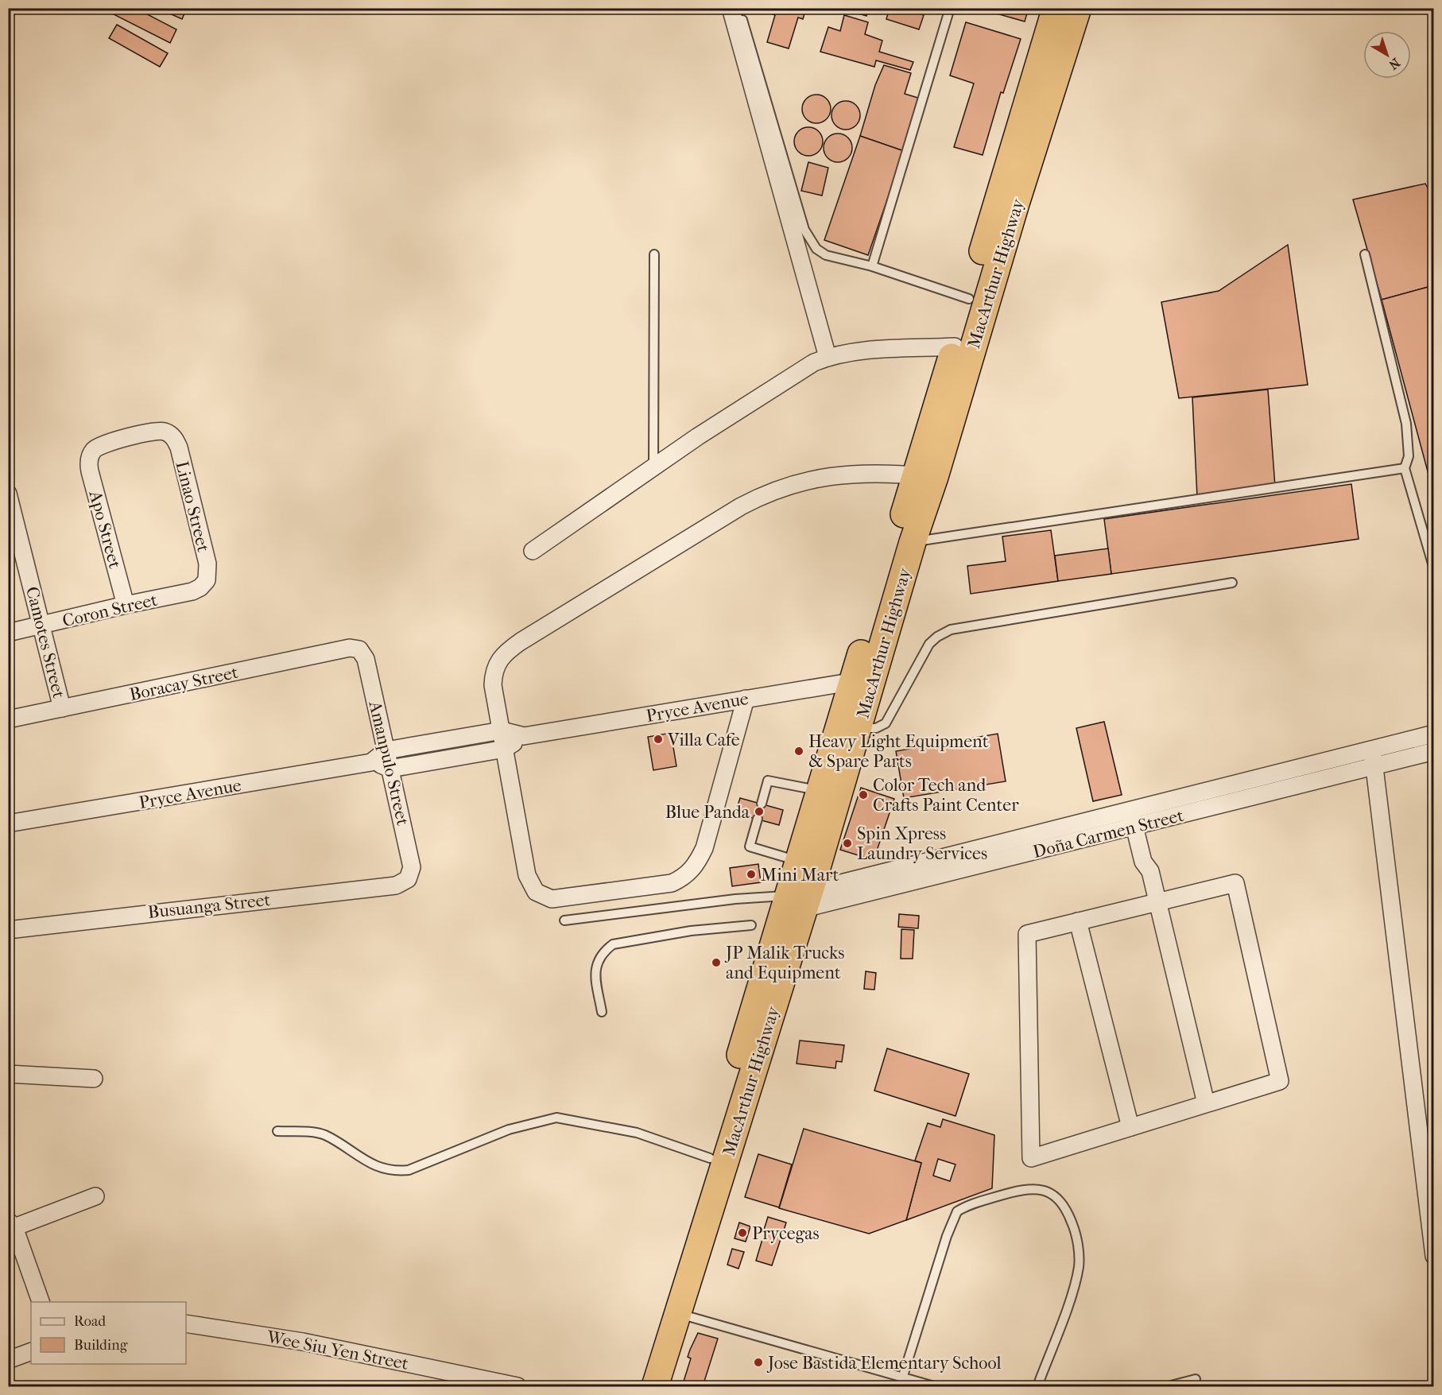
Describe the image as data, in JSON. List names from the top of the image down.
{
  "streets": {
    "highway": ["MacArthur Highway"],
    "street": [
      "Linao Street",
      "Apo Street",
      "Coron Street",
      "Camotes Street",
      "Boracay Street",
      "Pryce Avenue",
      "Amanpulo Street",
      "Doña Carmen Street",
      "Busuanga Street",
      "Wee Siu Yen Street"
    ]
  },
  "crossings": [
    ["MacArthur Highway", "Pryce Avenue"],
    ["MacArthur Highway", "Doña Carmen Street"],
    ["Linao Street", "Apo Street"],
    ["Linao Street", "Coron Street"],
    ["Apo Street", "Coron Street"],
    ["Coron Street", "Camotes Street"],
    ["Camotes Street", "Boracay Street"],
    ["Boracay Street", "Amanpulo Street"],
    ["Pryce Avenue", "Amanpulo Street"],
    ["Amanpulo Street", "Busuanga Street"]
  ],
  "places": [
    "Villa Cafe",
    "Heavy Light Equipment & Spare Parts",
    "Color Tech and Crafts Paint Center",
    "Blue Panda",
    "Spin Xpress Laundry Services",
    "Mini Mart",
    "JP Malik Trucks and Equipment",
    "Prycegas",
    "Jose Bastida Elementary School"
  ],
  "legend": ["Road", "Building"],
  "north": "bottom right"
}
